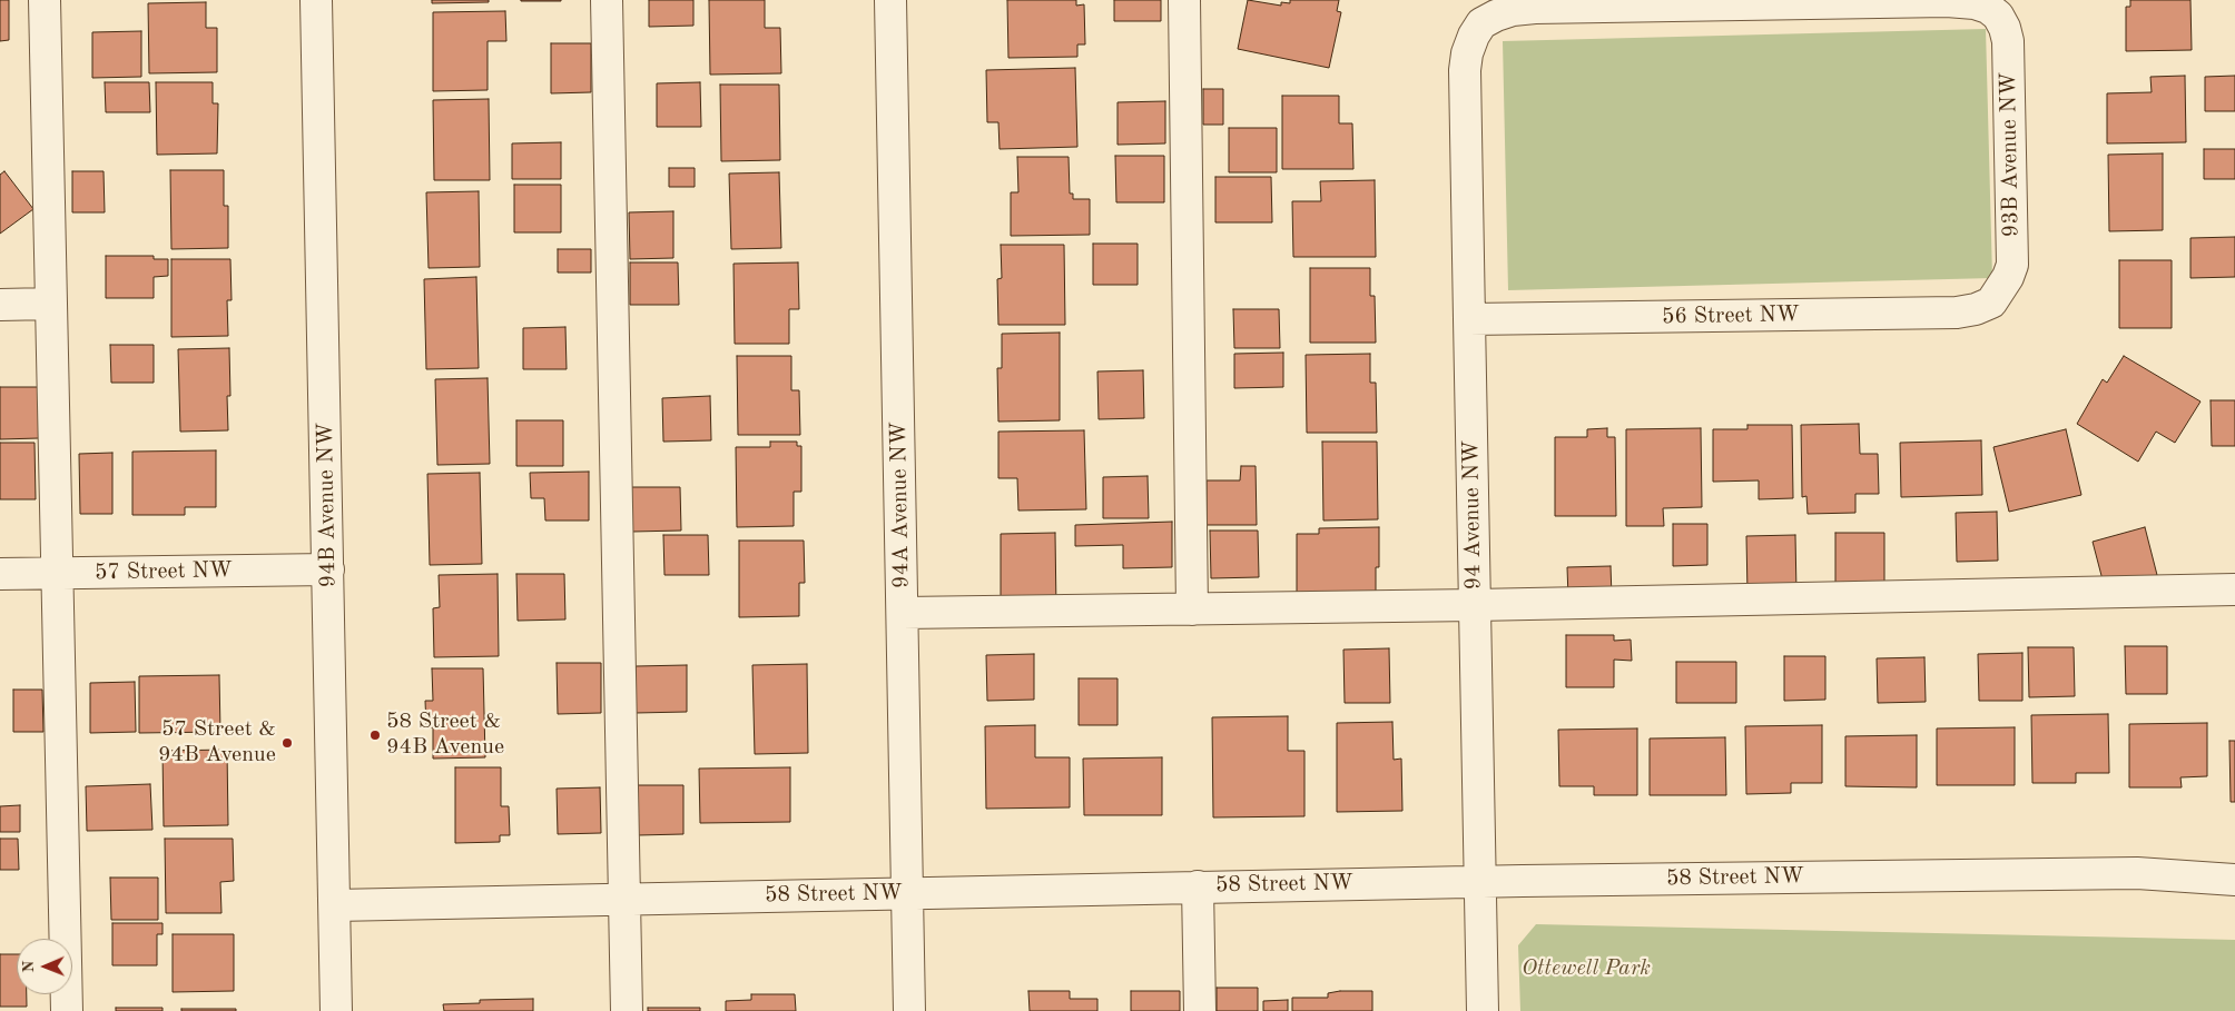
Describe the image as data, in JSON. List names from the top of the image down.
{
  "streets": {
    "street": [
      "93B Avenue NW",
      "56 Street NW",
      "94B Avenue NW",
      "94A Avenue NW",
      "94 Avenue NW",
      "57 Street NW",
      "58 Street NW"
    ]
  },
  "crossings": [
    ["93B Avenue NW", "56 Street NW"],
    ["93B Avenue NW", "94 Avenue NW"],
    ["56 Street NW", "94 Avenue NW"],
    ["94B Avenue NW", "57 Street NW"],
    ["94B Avenue NW", "58 Street NW"],
    ["94A Avenue NW", "58 Street NW"],
    ["94 Avenue NW", "58 Street NW"]
  ],
  "parks": ["Ottewell Park"],
  "places": ["58 Street & 94B Avenue", "57 Street & 94B Avenue"],
  "north": "left"
}
